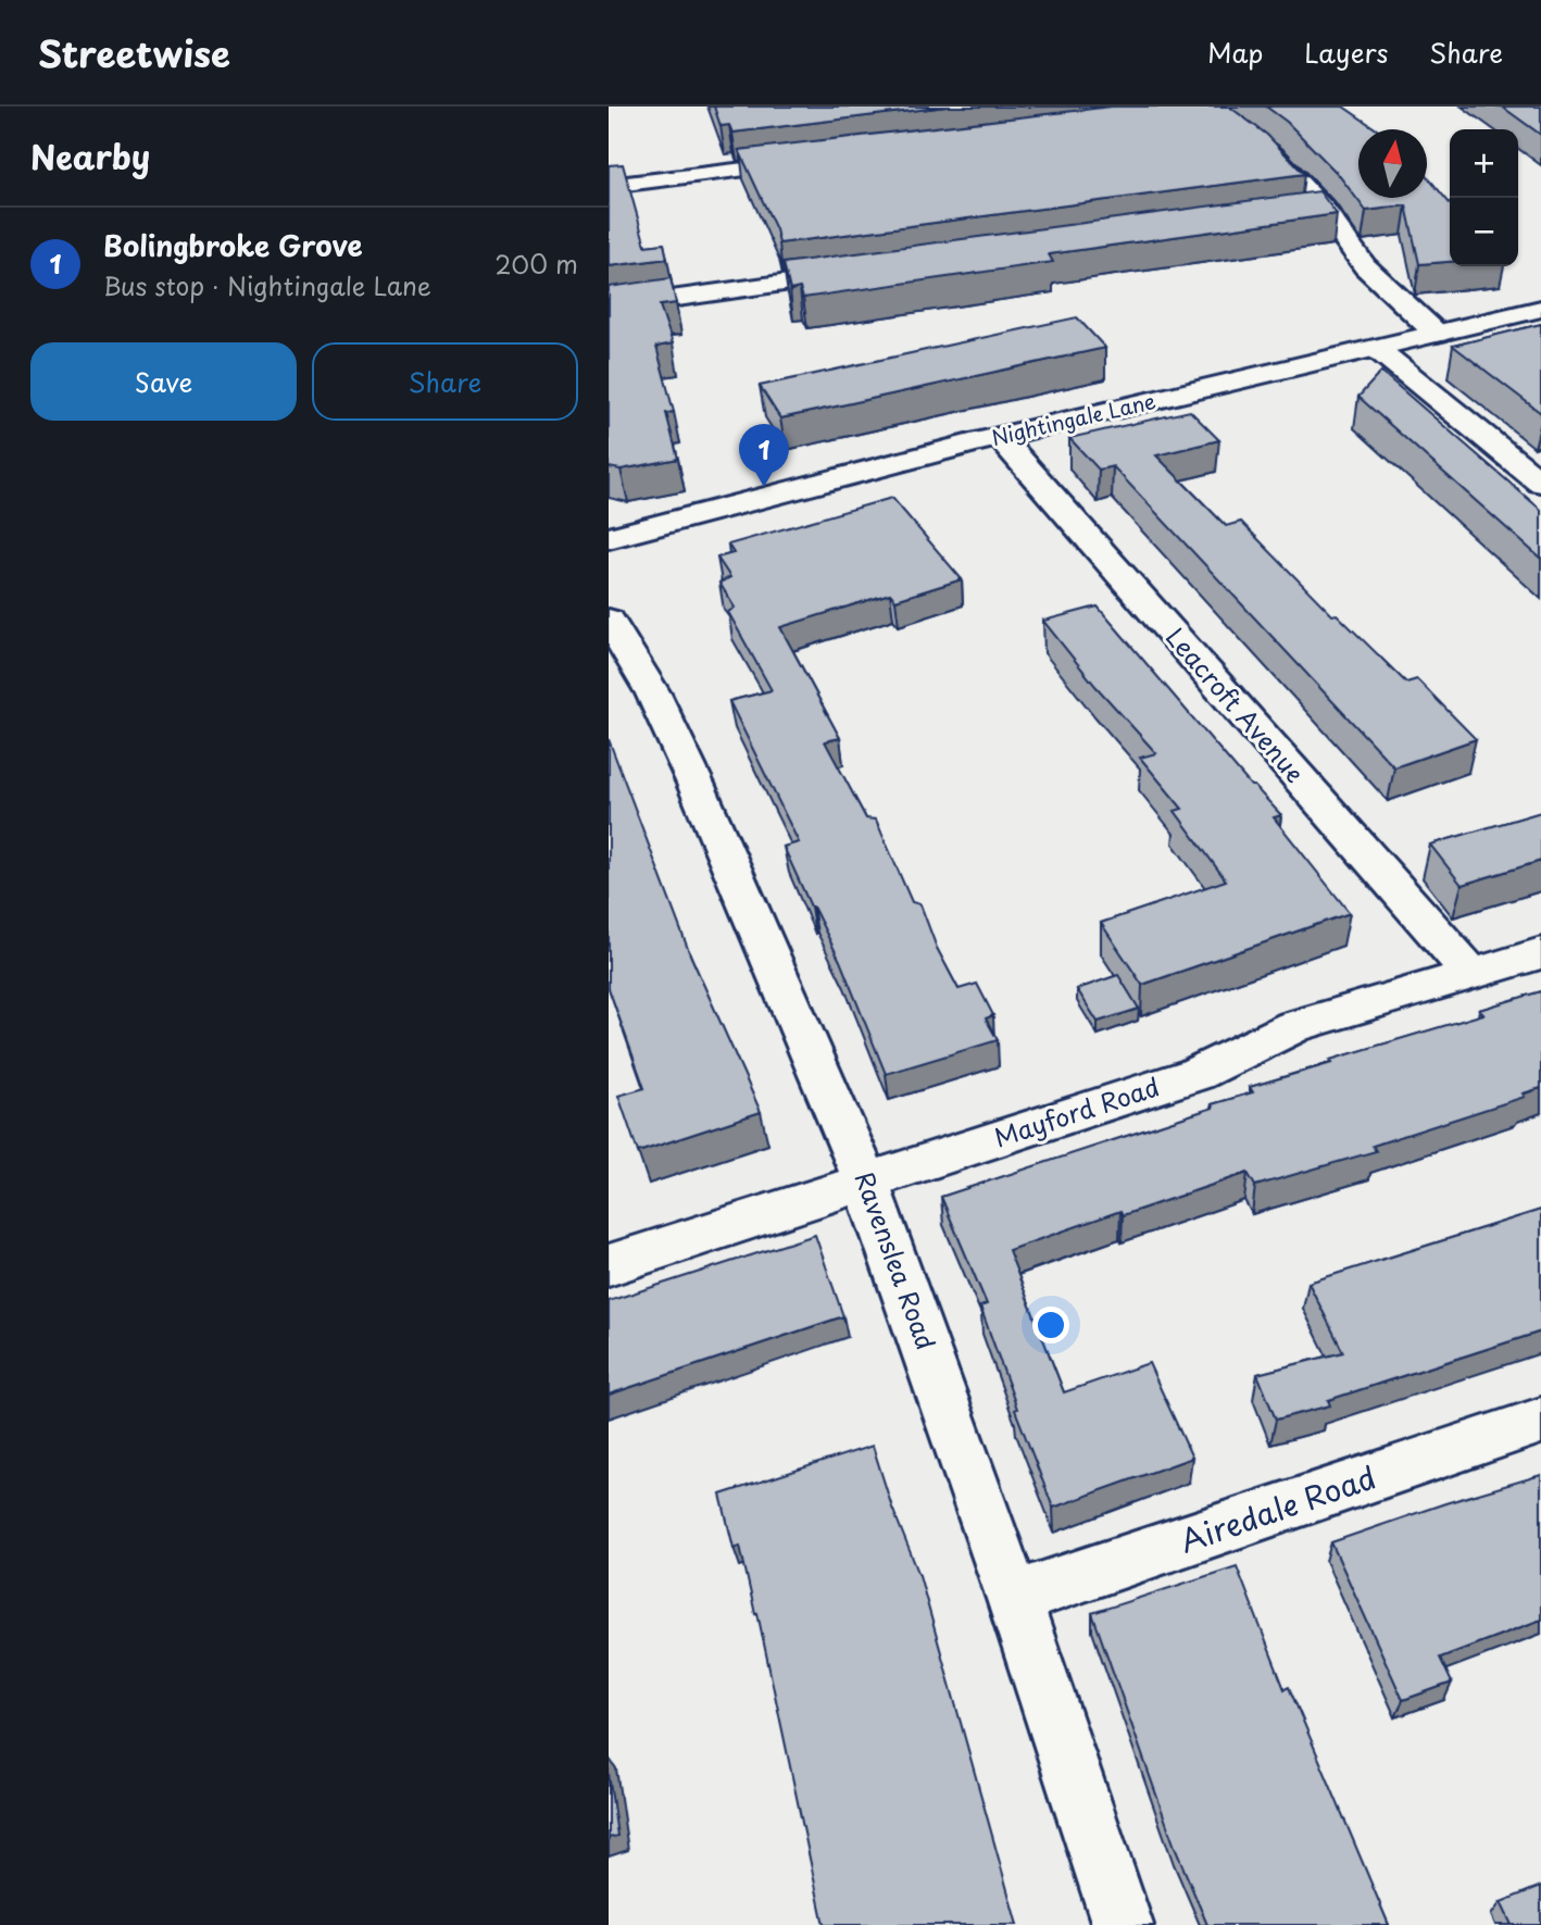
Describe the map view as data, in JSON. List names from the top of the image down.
{
  "streets": {
    "street": [
      "Nightingale Lane",
      "Leacroft Avenue",
      "Mayford Road",
      "Ravenslea Road",
      "Airedale Road"
    ]
  },
  "crossings": [
    ["Nightingale Lane", "Leacroft Avenue"],
    ["Leacroft Avenue", "Mayford Road"],
    ["Mayford Road", "Ravenslea Road"],
    ["Ravenslea Road", "Airedale Road"]
  ],
  "north": "top",
  "page": {
    "header": "Streetwise",
    "nav": ["Map", "Layers", "Share"],
    "heading": "Nearby",
    "map_buttons": ["+", "−"],
    "list": [
      {
        "mark": "1",
        "name": "Bolingbroke Grove",
        "note": "Bus stop · Nightingale Lane",
        "value": "200 m"
      }
    ],
    "buttons": ["Save", "Share"],
    "pins": "1"
  }
}
